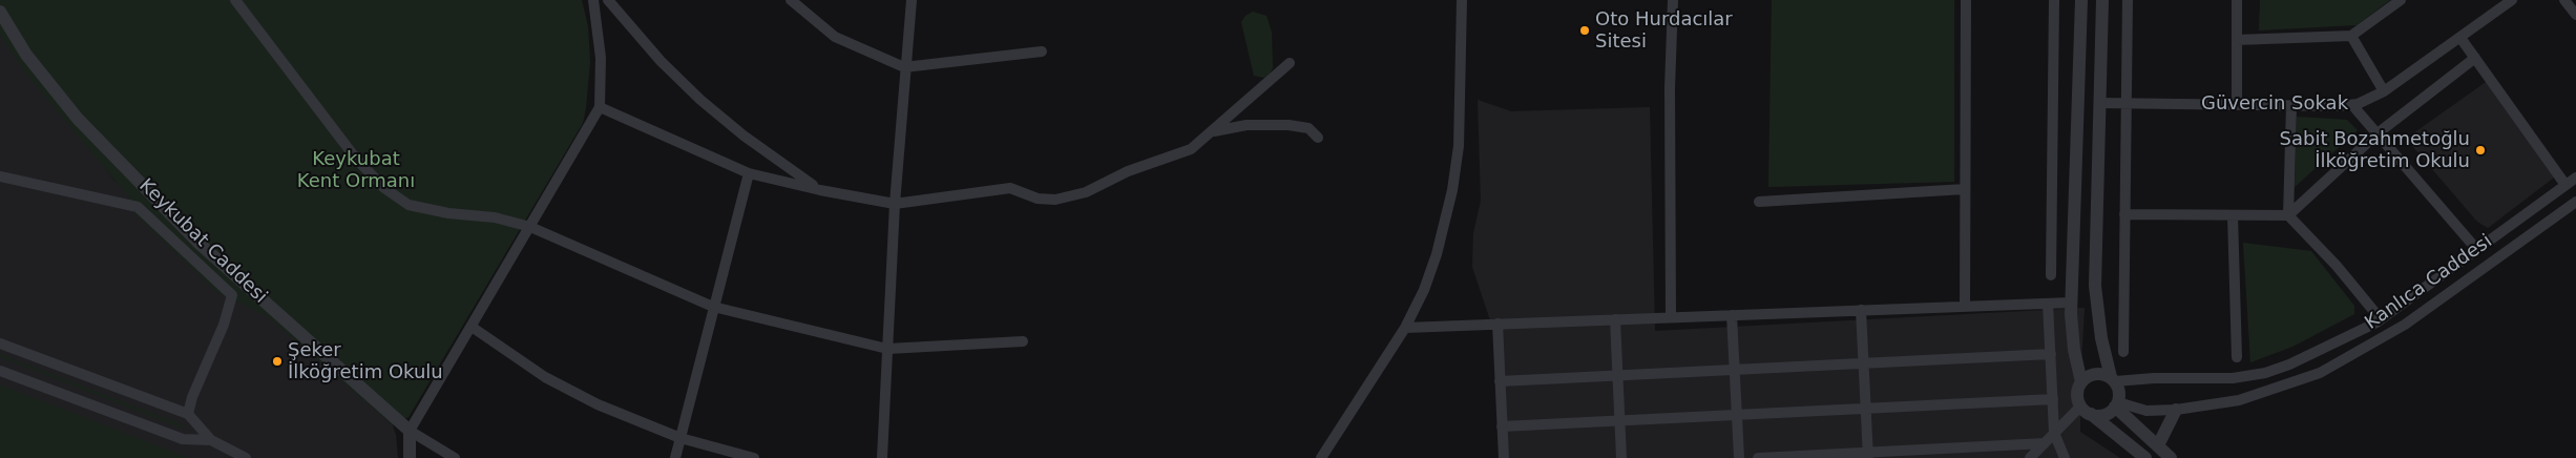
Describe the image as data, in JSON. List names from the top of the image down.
{
  "streets": {
    "street": ["Güvercin Sokak", "Keykubat Caddesi", "Kanlıca Caddesi"]
  },
  "parks": ["Keykubat Kent Ormanı"],
  "places": ["Oto Hurdacılar Sitesi", "Sabit Bozahmetoğlu İlköğretim Okulu", "Şeker İlköğretim Okulu"]
}
